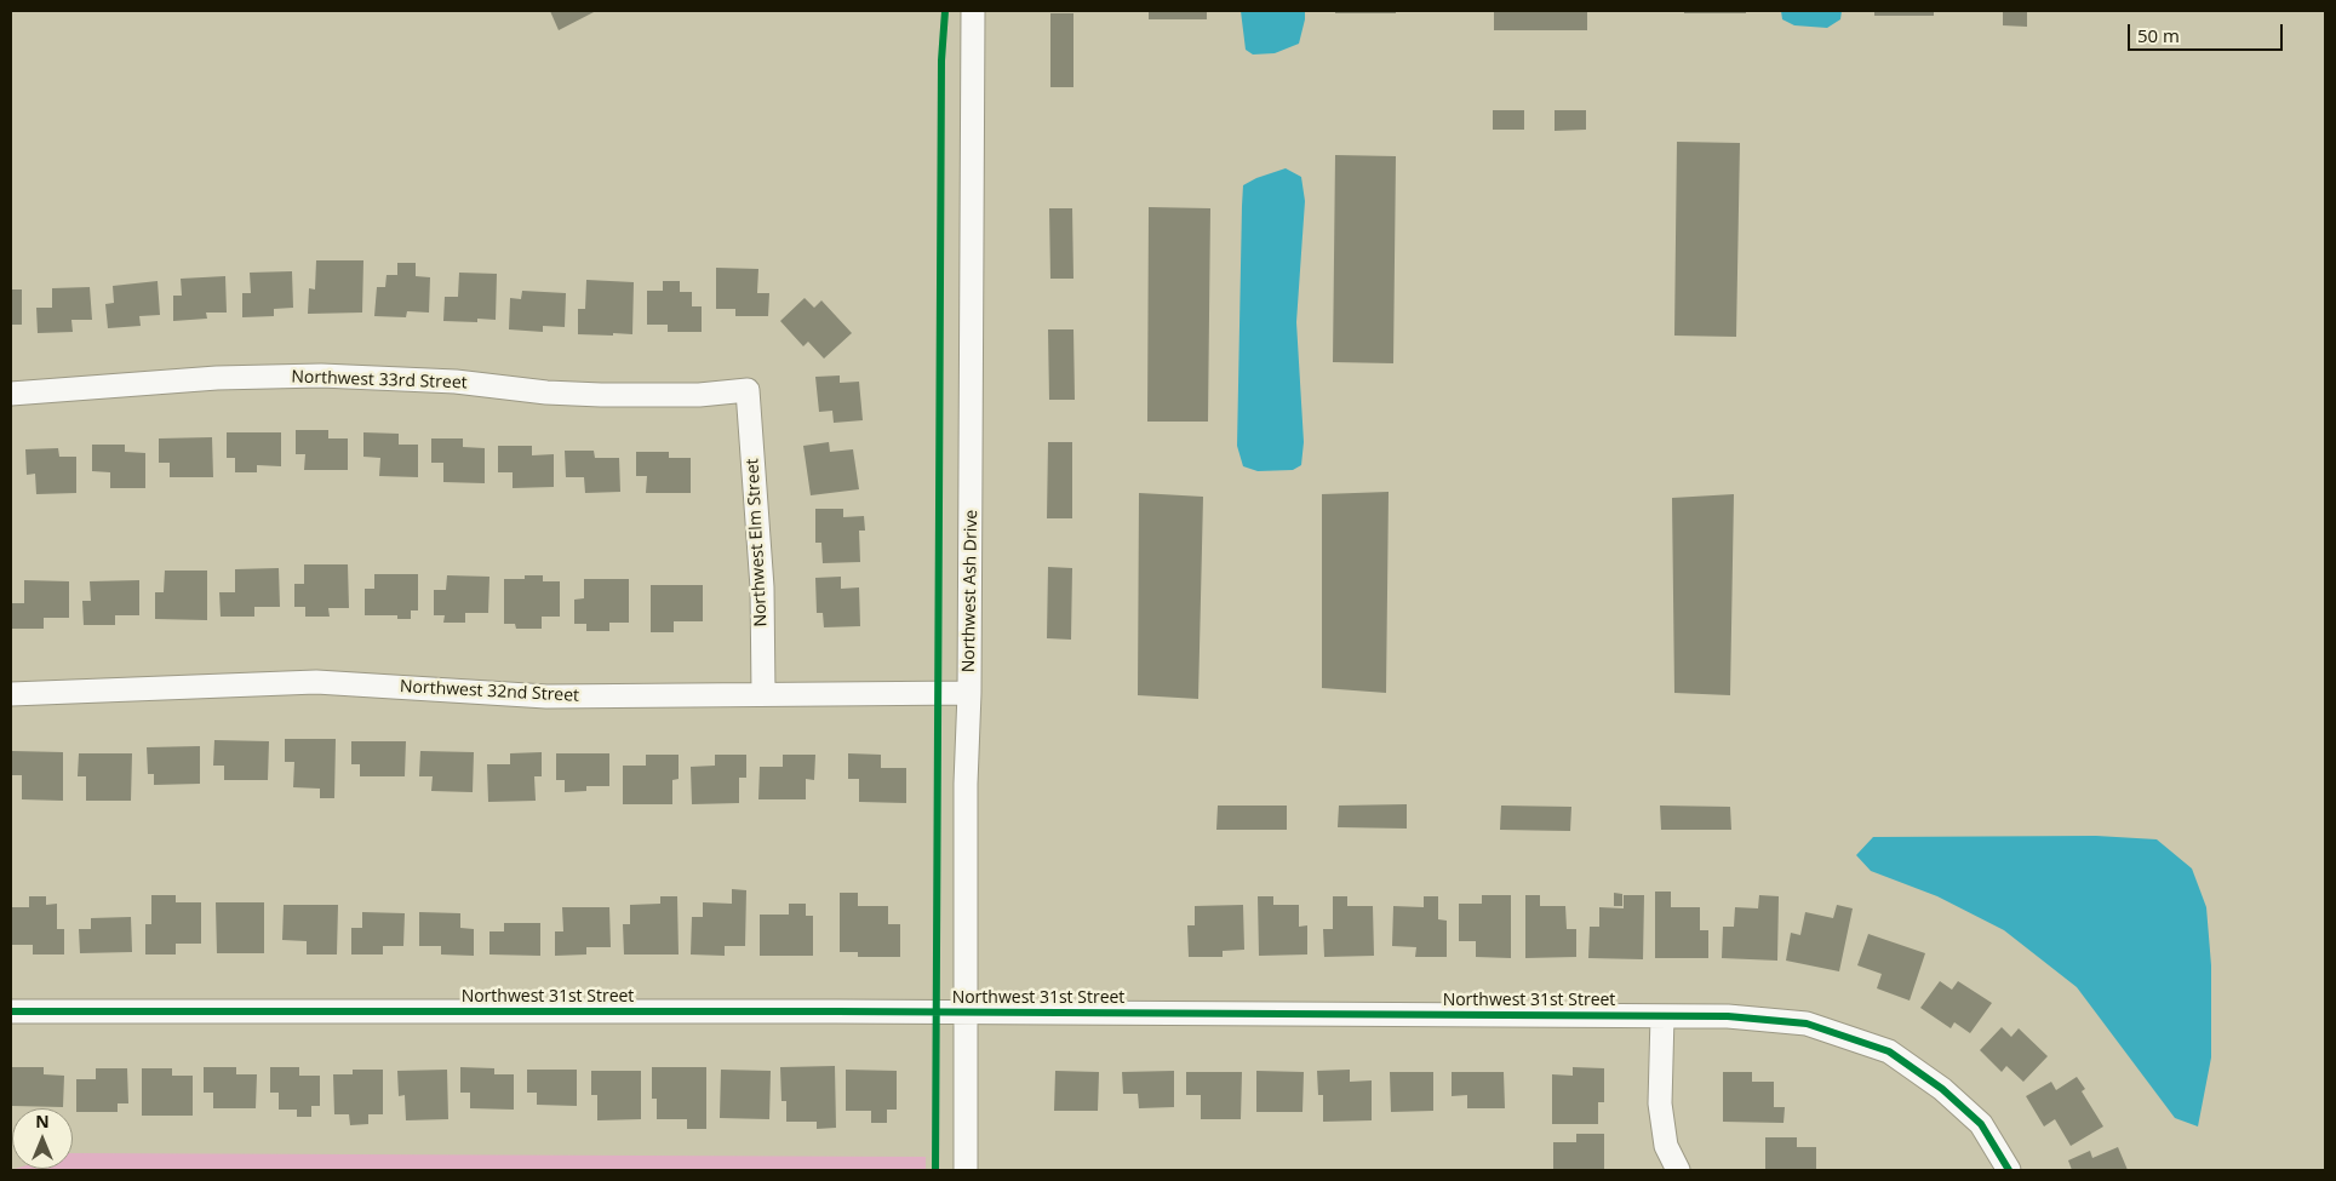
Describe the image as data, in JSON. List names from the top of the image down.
{
  "streets": {
    "street": [
      "Northwest 33rd Street",
      "Northwest Elm Street",
      "Northwest Ash Drive",
      "Northwest 32nd Street",
      "Northwest 31st Street"
    ]
  },
  "crossings": [
    ["Northwest 33rd Street", "Northwest Elm Street"],
    ["Northwest Elm Street", "Northwest 32nd Street"],
    ["Northwest Ash Drive", "Northwest 32nd Street"],
    ["Northwest Ash Drive", "Northwest 31st Street"]
  ],
  "scale_bar": "50 m",
  "north": "top"
}
